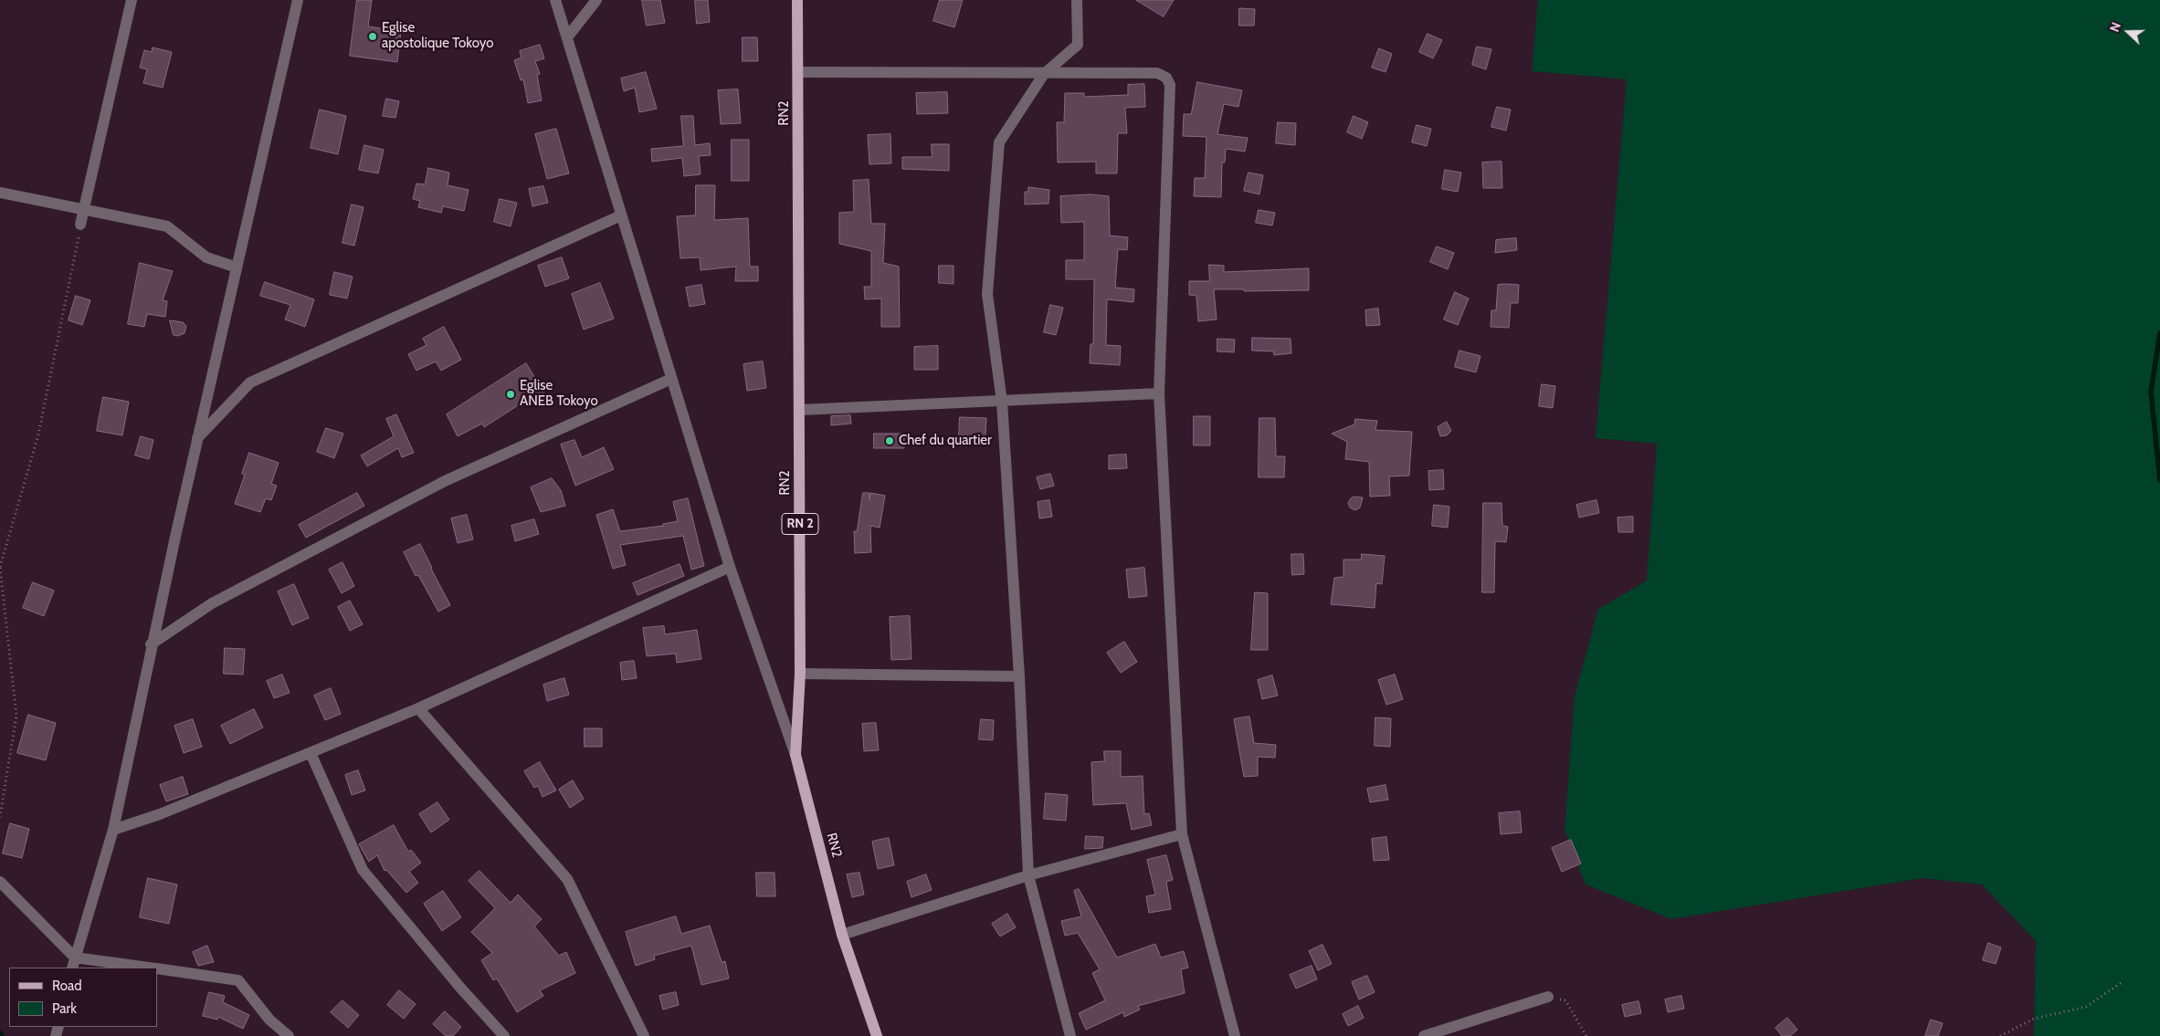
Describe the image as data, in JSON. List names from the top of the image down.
{
  "streets": {
    "main road": ["RN2", "RN 2"]
  },
  "places": ["Eglise apostolique Tokoyo", "Eglise ANEB Tokoyo", "Chef du quartier"],
  "legend": ["Road", "Park"],
  "north": "left"
}
